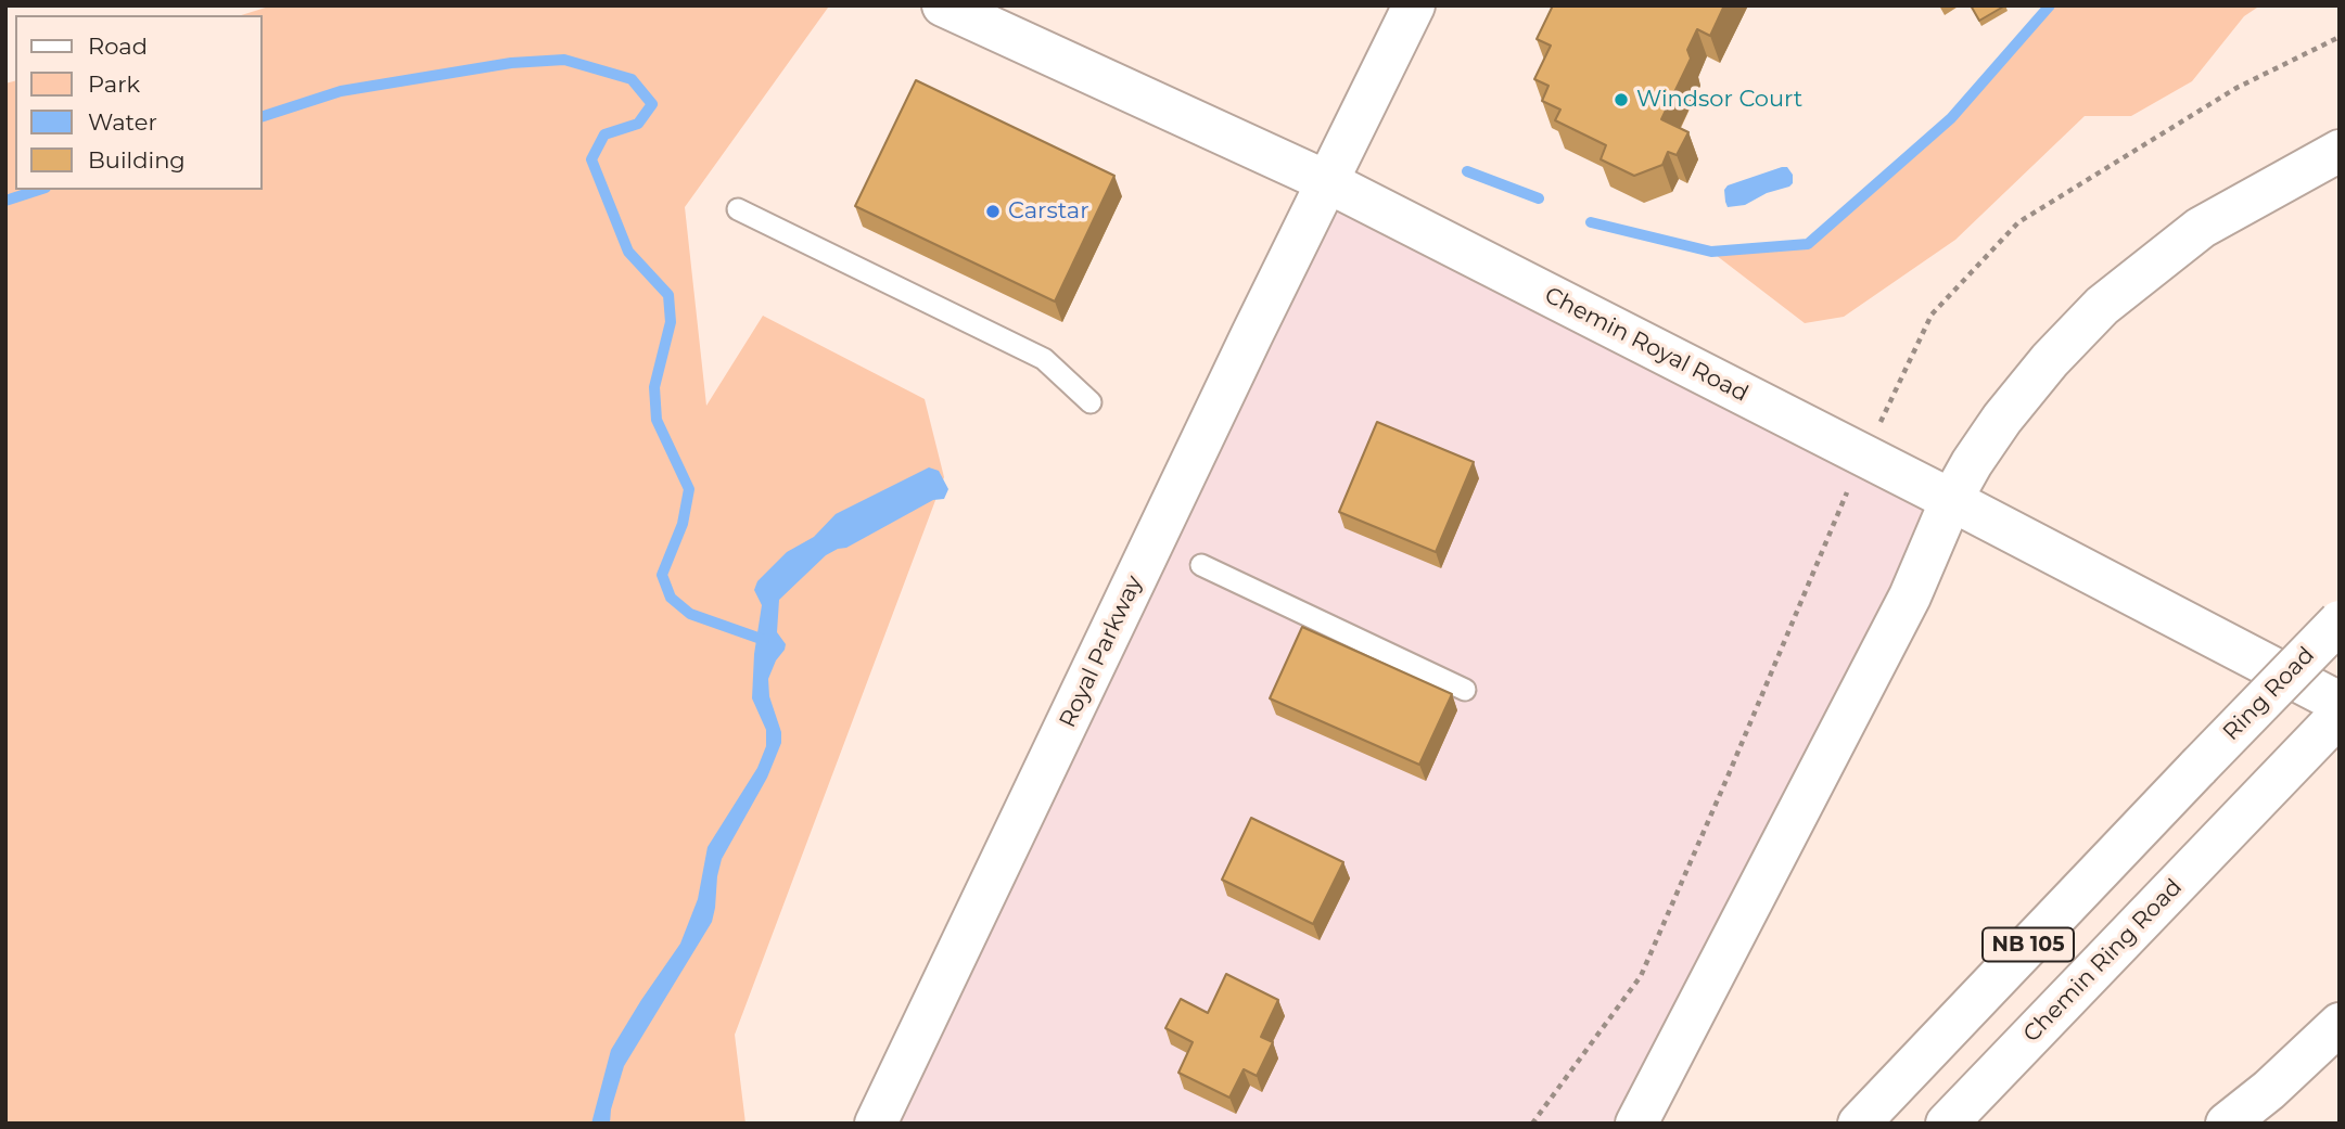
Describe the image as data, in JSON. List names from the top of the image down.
{
  "streets": {
    "main road": [
      "Chemin Royal Road",
      "Royal Parkway",
      "Ring Road",
      "NB 105",
      "Chemin Ring Road"
    ]
  },
  "crossings": [
    ["Chemin Royal Road", "Royal Parkway"]
  ],
  "places": ["Windsor Court", "Carstar"],
  "legend": [
    "Road",
    "Park",
    "Water",
    "Building"
  ]
}
